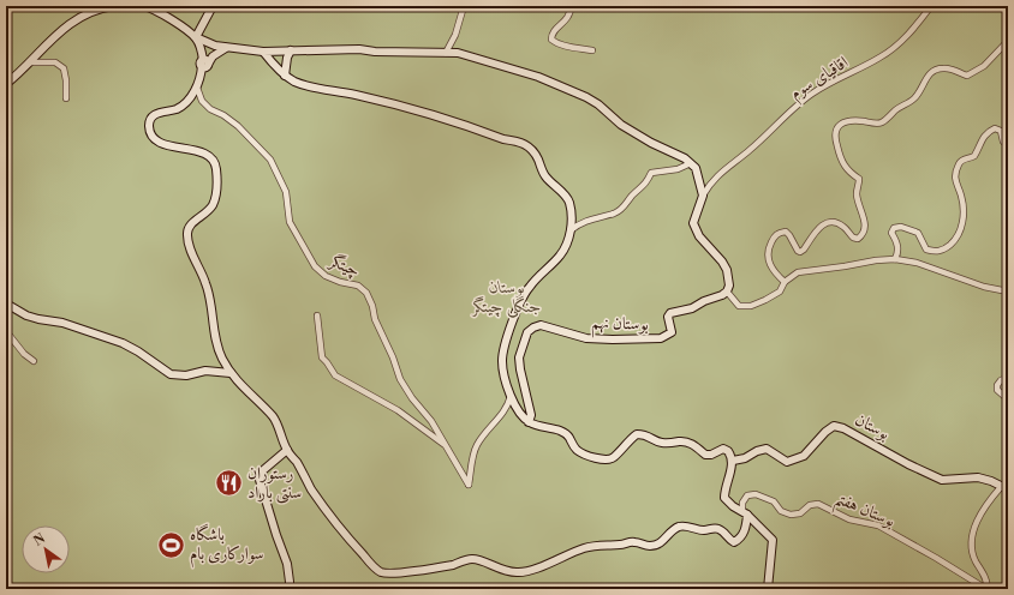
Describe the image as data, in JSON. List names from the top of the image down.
{
  "streets": {
    "street": [
      "اقاقیای سوم",
      "چیتگر",
      "بوستان نهم",
      "بوستان",
      "بوستان هفتم"
    ]
  },
  "parks": ["بوستان جنگلی چیتگر"],
  "places": {
    "restaurant": ["رستوران سنتی باراد"],
    "sports": ["باشگاه سوارکاری بام"]
  },
  "north": "top left"
}
